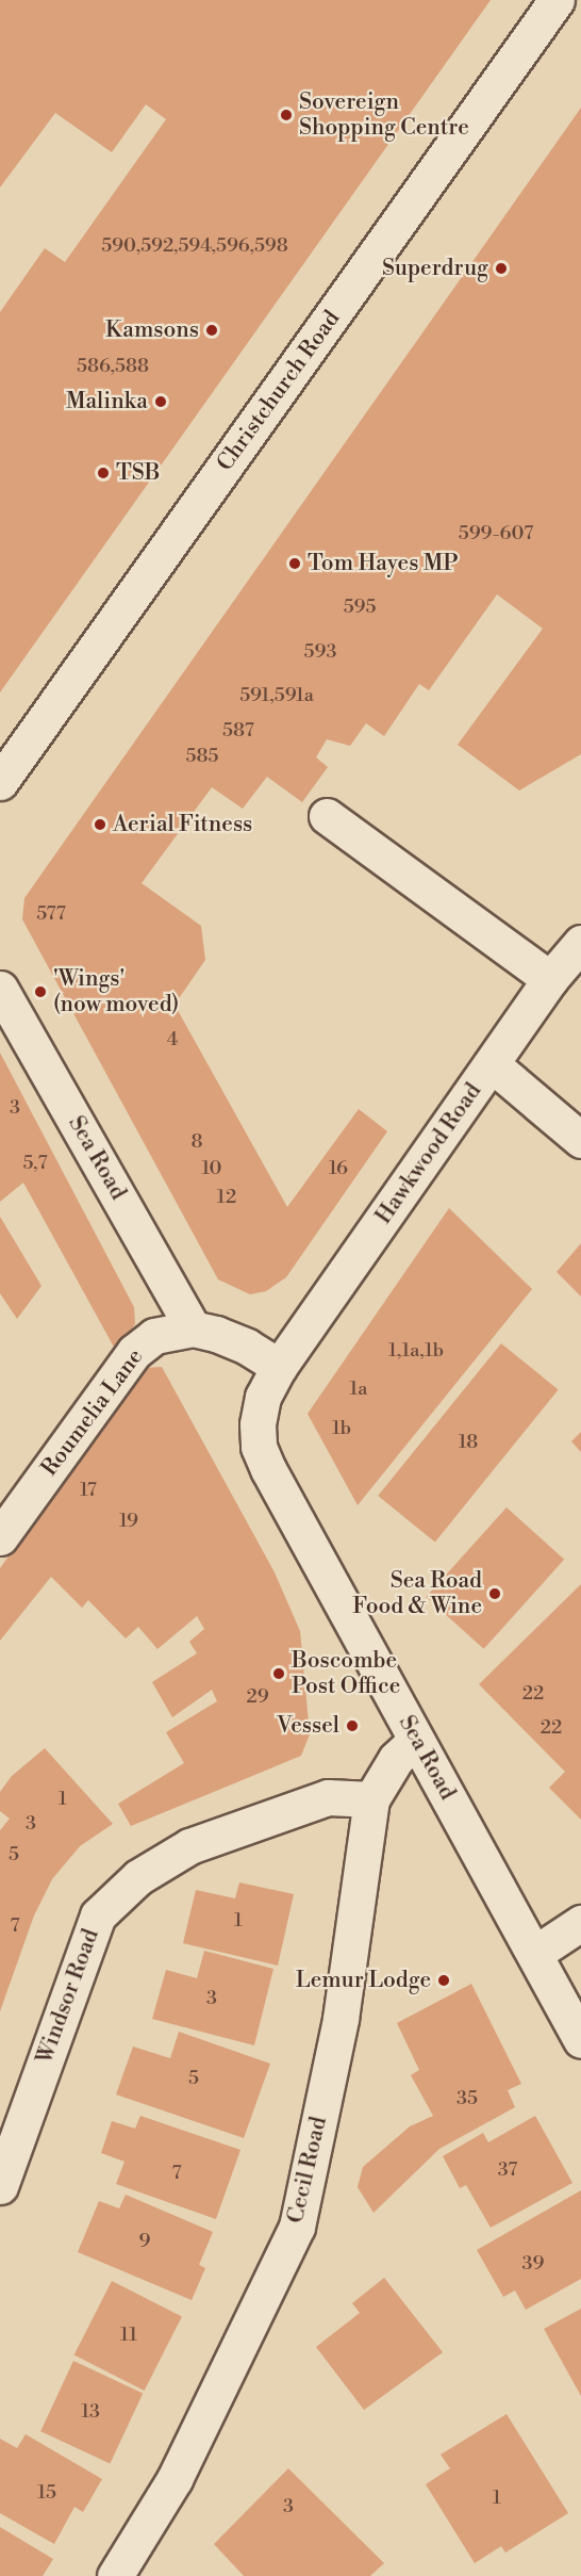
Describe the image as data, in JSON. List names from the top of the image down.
{
  "streets": {
    "street": [
      "Christchurch Road",
      "Hawkwood Road",
      "Sea Road",
      "Roumelia Lane",
      "Windsor Road",
      "Cecil Road"
    ]
  },
  "crossings": [
    ["Hawkwood Road", "Sea Road"],
    ["Hawkwood Road", "Roumelia Lane"],
    ["Sea Road", "Roumelia Lane"],
    ["Sea Road", "Cecil Road"],
    ["Windsor Road", "Cecil Road"]
  ],
  "places": [
    "Sovereign Shopping Centre",
    "Superdrug",
    "Kamsons",
    "Malinka",
    "TSB",
    "Tom Hayes MP",
    "Aerial Fitness",
    "'Wings' (now moved)",
    "Sea Road Food & Wine",
    "Boscombe Post Office",
    "Vessel",
    "Lemur Lodge"
  ],
  "house_numbers": [
    "590,592,594,596,598",
    "586,588",
    "599-607",
    "595",
    "593",
    "591,591a",
    "587",
    "585",
    "577",
    "4",
    "3",
    "8",
    "5,7",
    "10",
    "16",
    "12",
    "1,1a,1b",
    "1a",
    "1b",
    "18",
    "17",
    "19",
    "22",
    "29",
    "22",
    "1",
    "3",
    "5",
    "1",
    "7",
    "3",
    "5",
    "35",
    "37",
    "7",
    "9",
    "39",
    "11",
    "13",
    "15",
    "1",
    "3"
  ]
}
